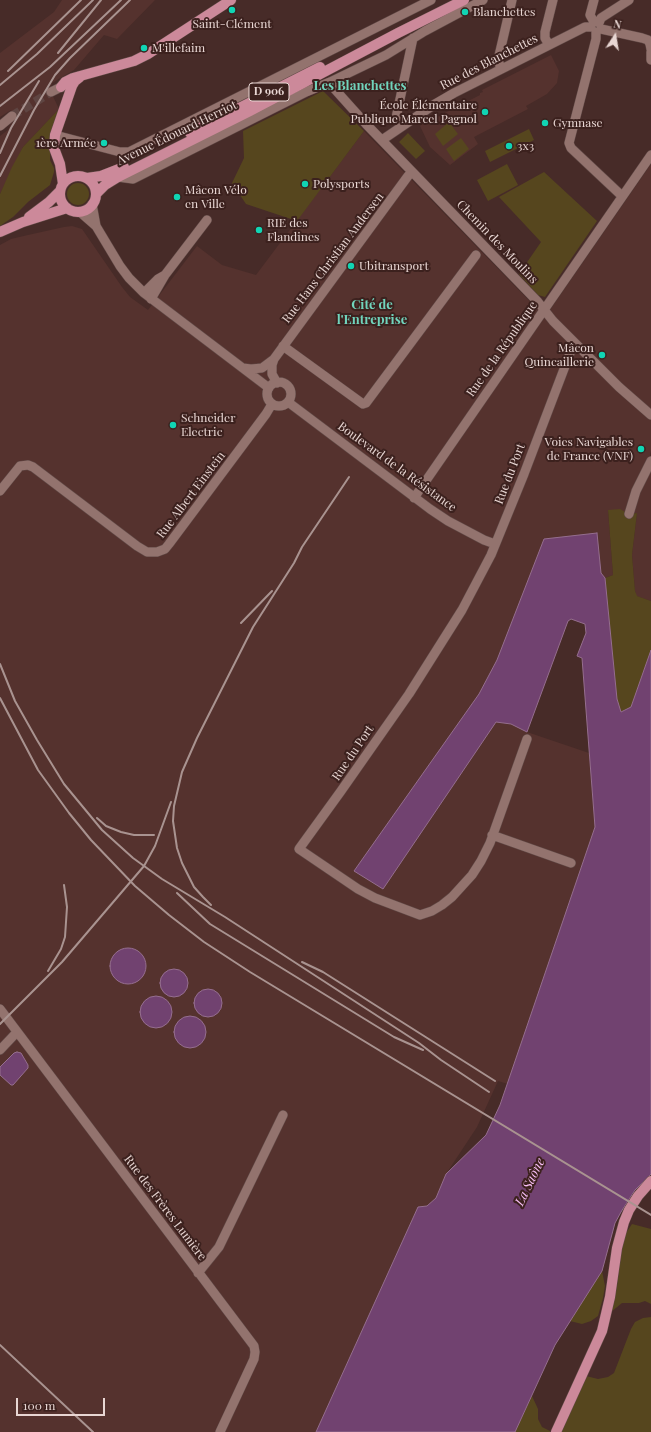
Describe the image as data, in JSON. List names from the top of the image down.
{
  "streets": {
    "main road": ["D 906", "Avenue Édouard Herriot"],
    "street": [
      "Rue des Blanchettes",
      "Chemin des Moulins",
      "Rue Hans Christian Andersen",
      "Rue de la République",
      "Boulevard de la Résistance",
      "Rue du Port",
      "Rue Albert Einstein",
      "Rue des Frères Lumière"
    ]
  },
  "crossings": [
    ["Rue des Blanchettes", "Chemin des Moulins"],
    ["Chemin des Moulins", "Rue Hans Christian Andersen"],
    ["Chemin des Moulins", "Rue de la République"],
    ["Rue de la République", "Boulevard de la Résistance"],
    ["Boulevard de la Résistance", "Rue du Port"],
    ["Boulevard de la Résistance", "Rue Albert Einstein"]
  ],
  "districts": ["Les Blanchettes", "Cité de l'Entreprise"],
  "water": ["La Saône"],
  "places": [
    "Saint-Clément",
    "Blanchettes",
    "M'illefaim",
    "École Élémentaire Publique Marcel Pagnol",
    "Gymnase",
    "1ère Armée",
    "3x3",
    "Polysports",
    "Mâcon Vélo en Ville",
    "RIE des Flandines",
    "Ubitransport",
    "Mâcon Quincaillerie",
    "Schneider Electric",
    "Voies Navigables de France (VNF)"
  ],
  "scale_bar": "100 m",
  "north": "top"
}
